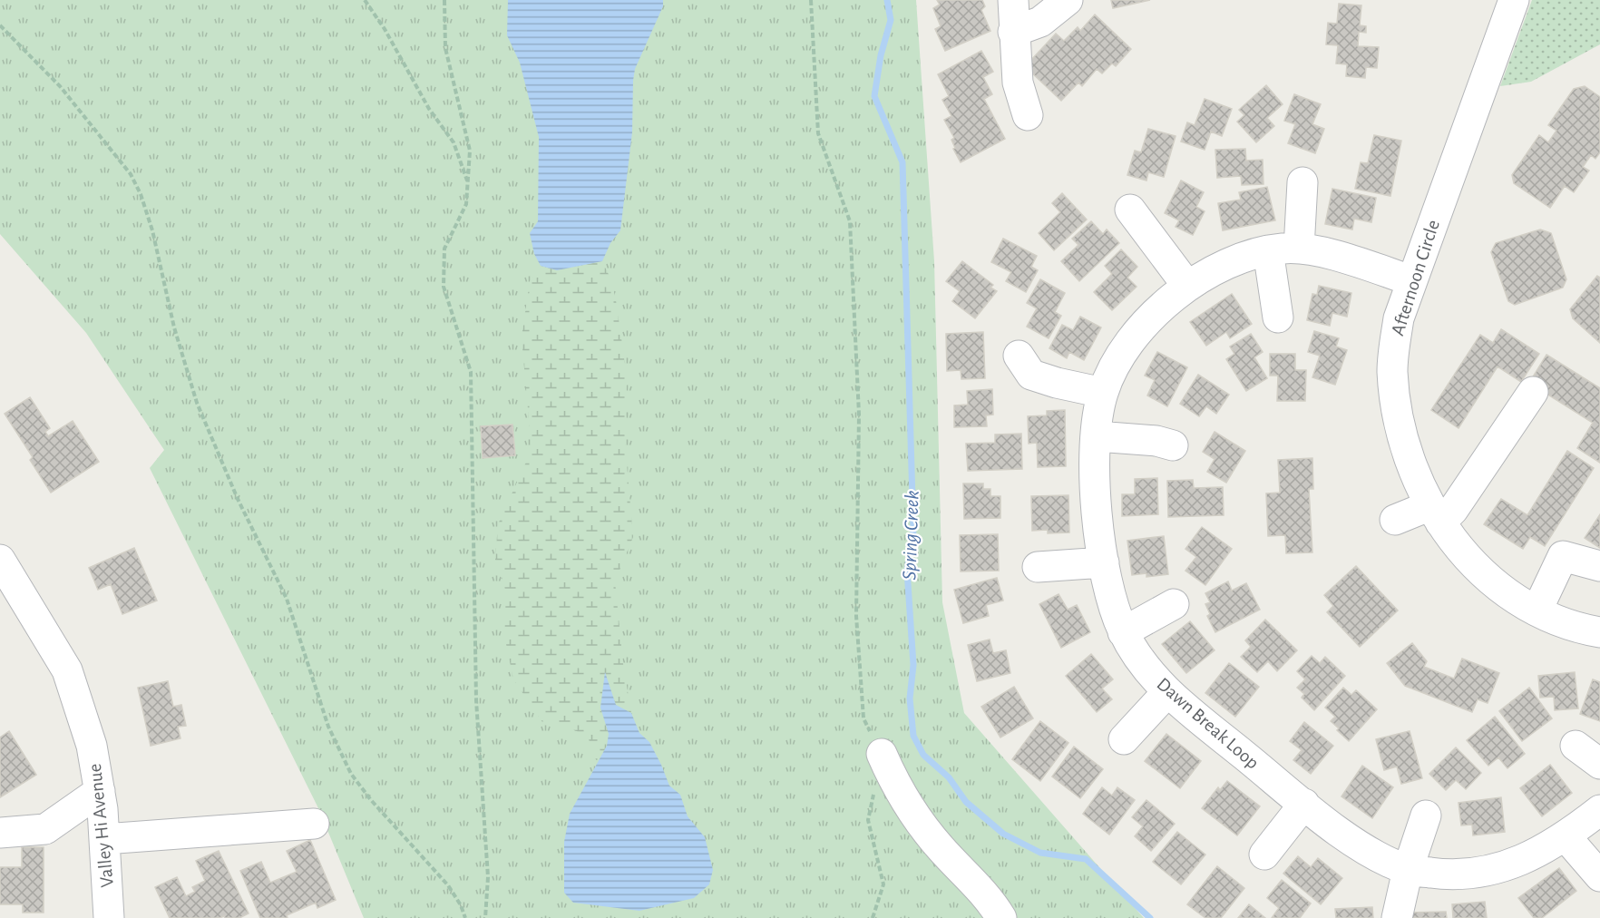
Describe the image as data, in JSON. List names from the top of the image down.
{
  "streets": {
    "street": ["Afternoon Circle", "Dawn Break Loop", "Valley Hi Avenue"]
  },
  "crossings": [
    ["Afternoon Circle", "Dawn Break Loop"]
  ],
  "water": ["Spring Creek"]
}
